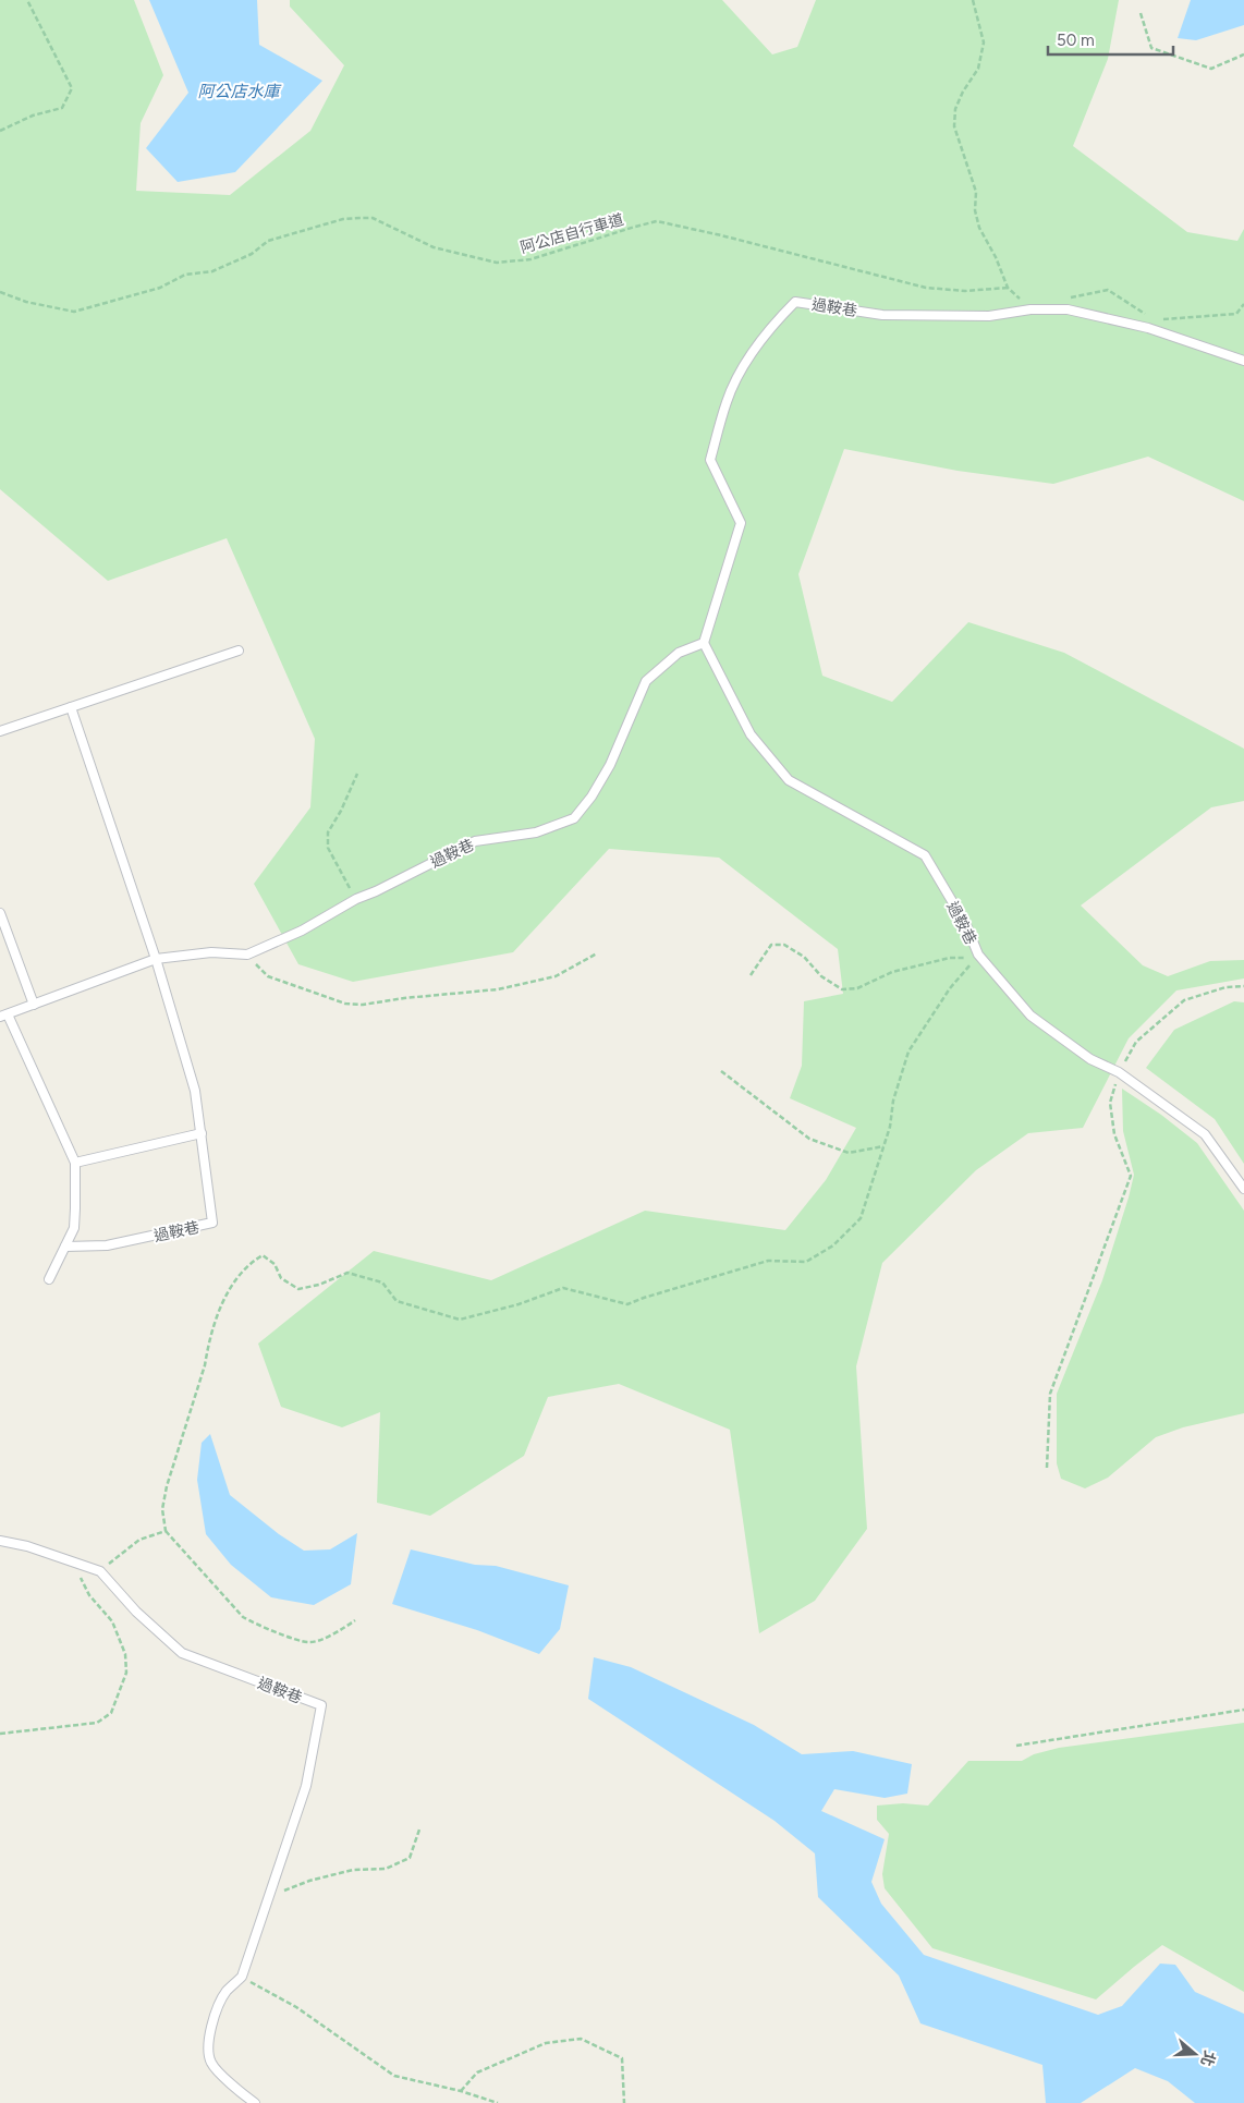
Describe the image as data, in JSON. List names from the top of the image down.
{
  "streets": {
    "lane": ["過鞍巷"],
    "path": ["阿公店自行車道"]
  },
  "water": ["阿公店水庫"],
  "scale_bar": "50 m",
  "north": "right"
}
